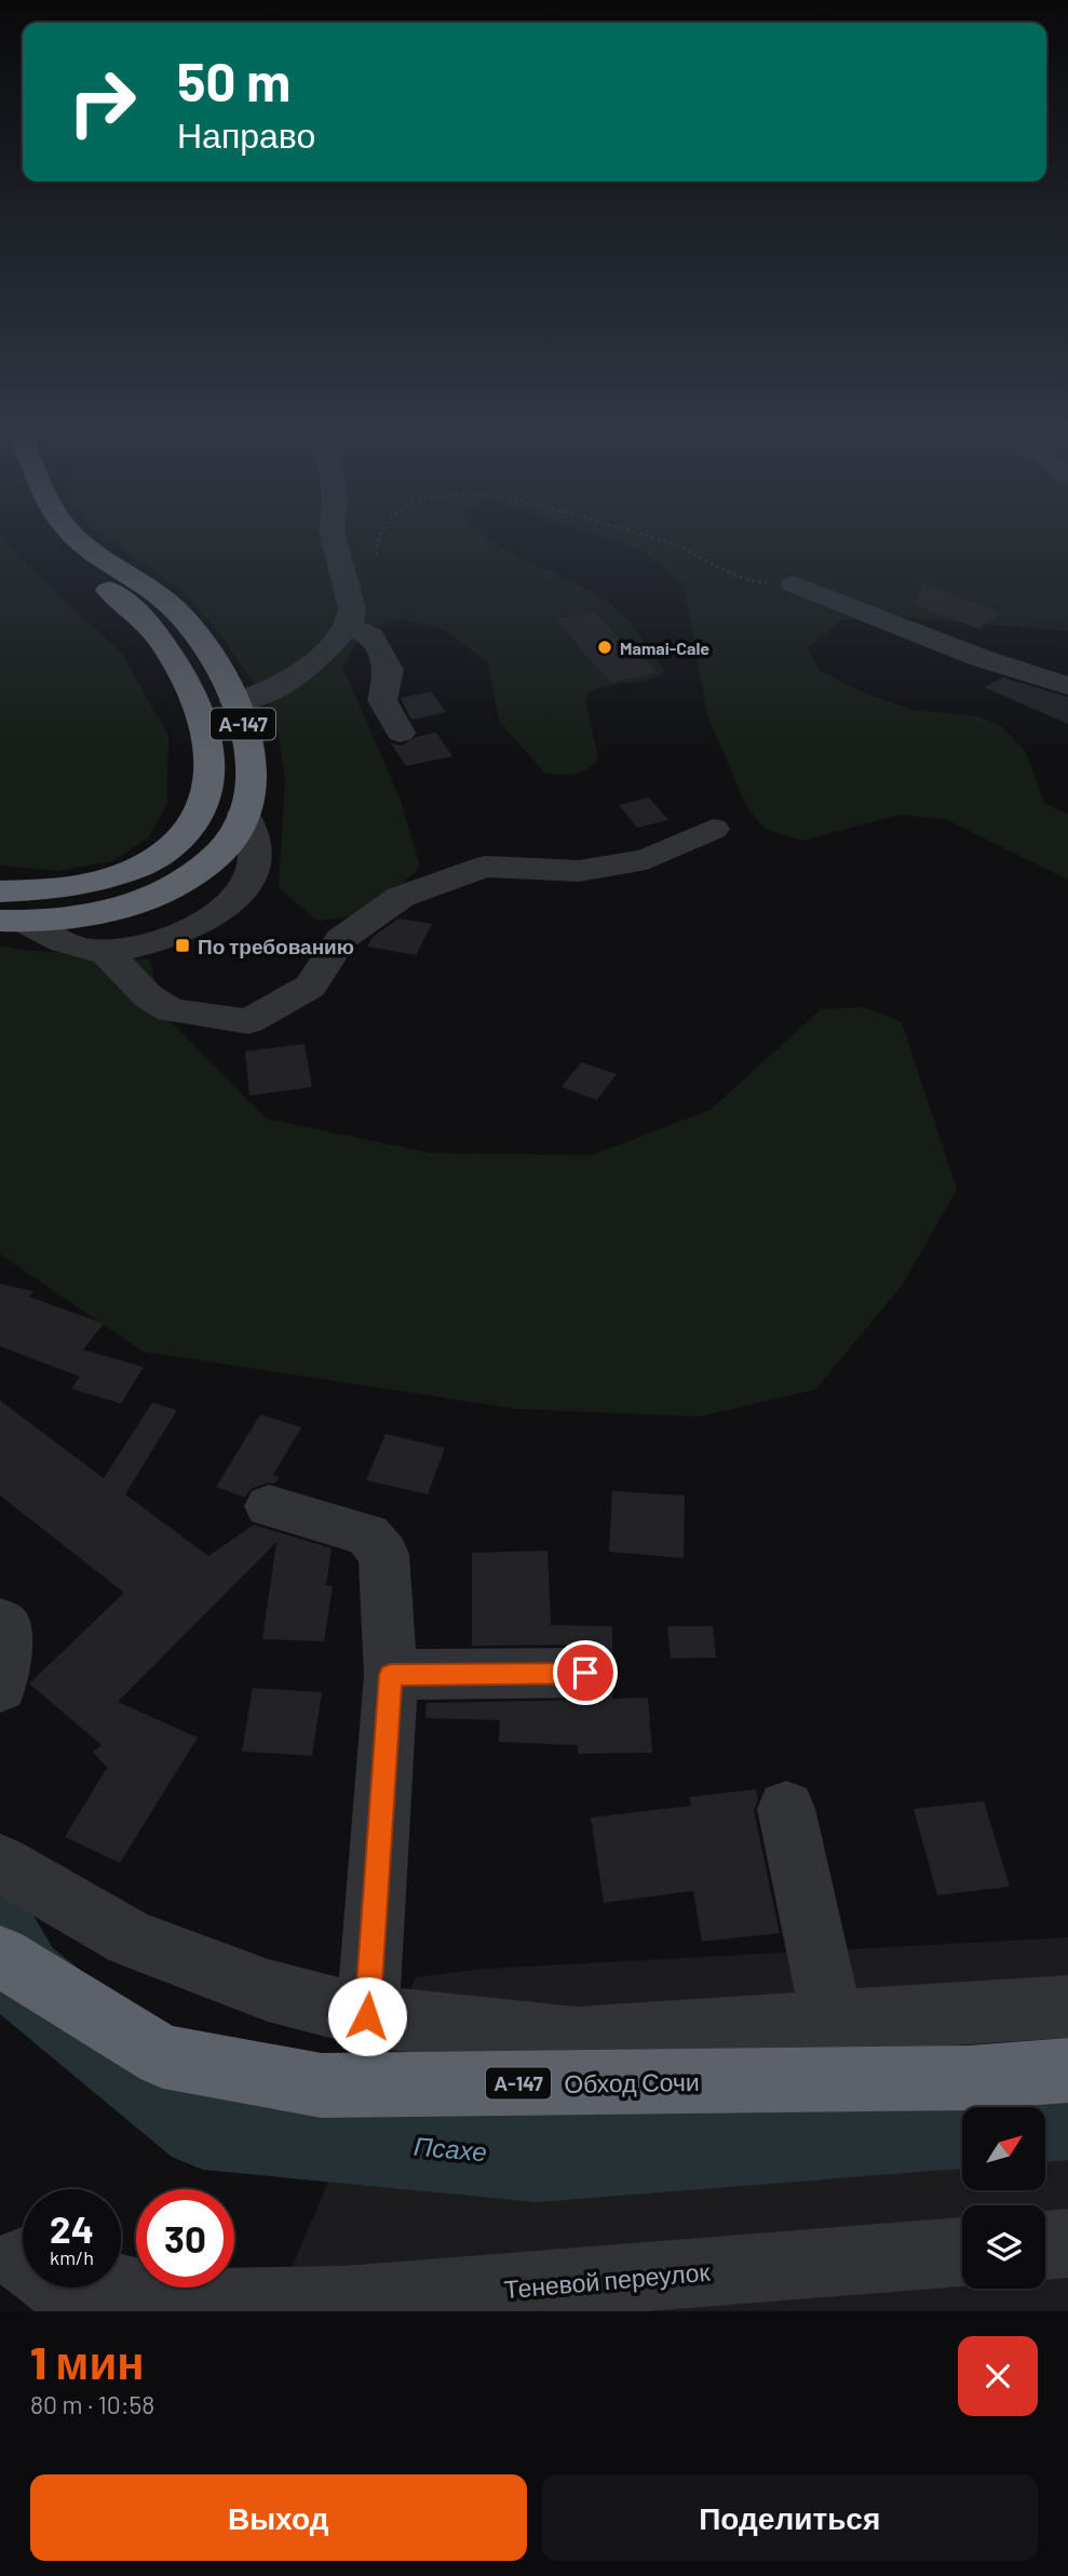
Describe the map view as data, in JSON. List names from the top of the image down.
{
  "streets": {
    "highway": ["А-147", "Обход Сочи"],
    "street": ["Теневой переулок"]
  },
  "water": ["Псахе"],
  "places": {
    "other": ["Mamai-Cale"],
    "transit": ["По требованию"]
  },
  "north": "top right",
  "page": {
    "turn": ["50 m", "Направо"],
    "speed": "24 km/h",
    "limit": "30",
    "heading": ["1 мин", "80 m · 10:58"],
    "buttons": ["Выход", "Поделиться"]
  }
}
